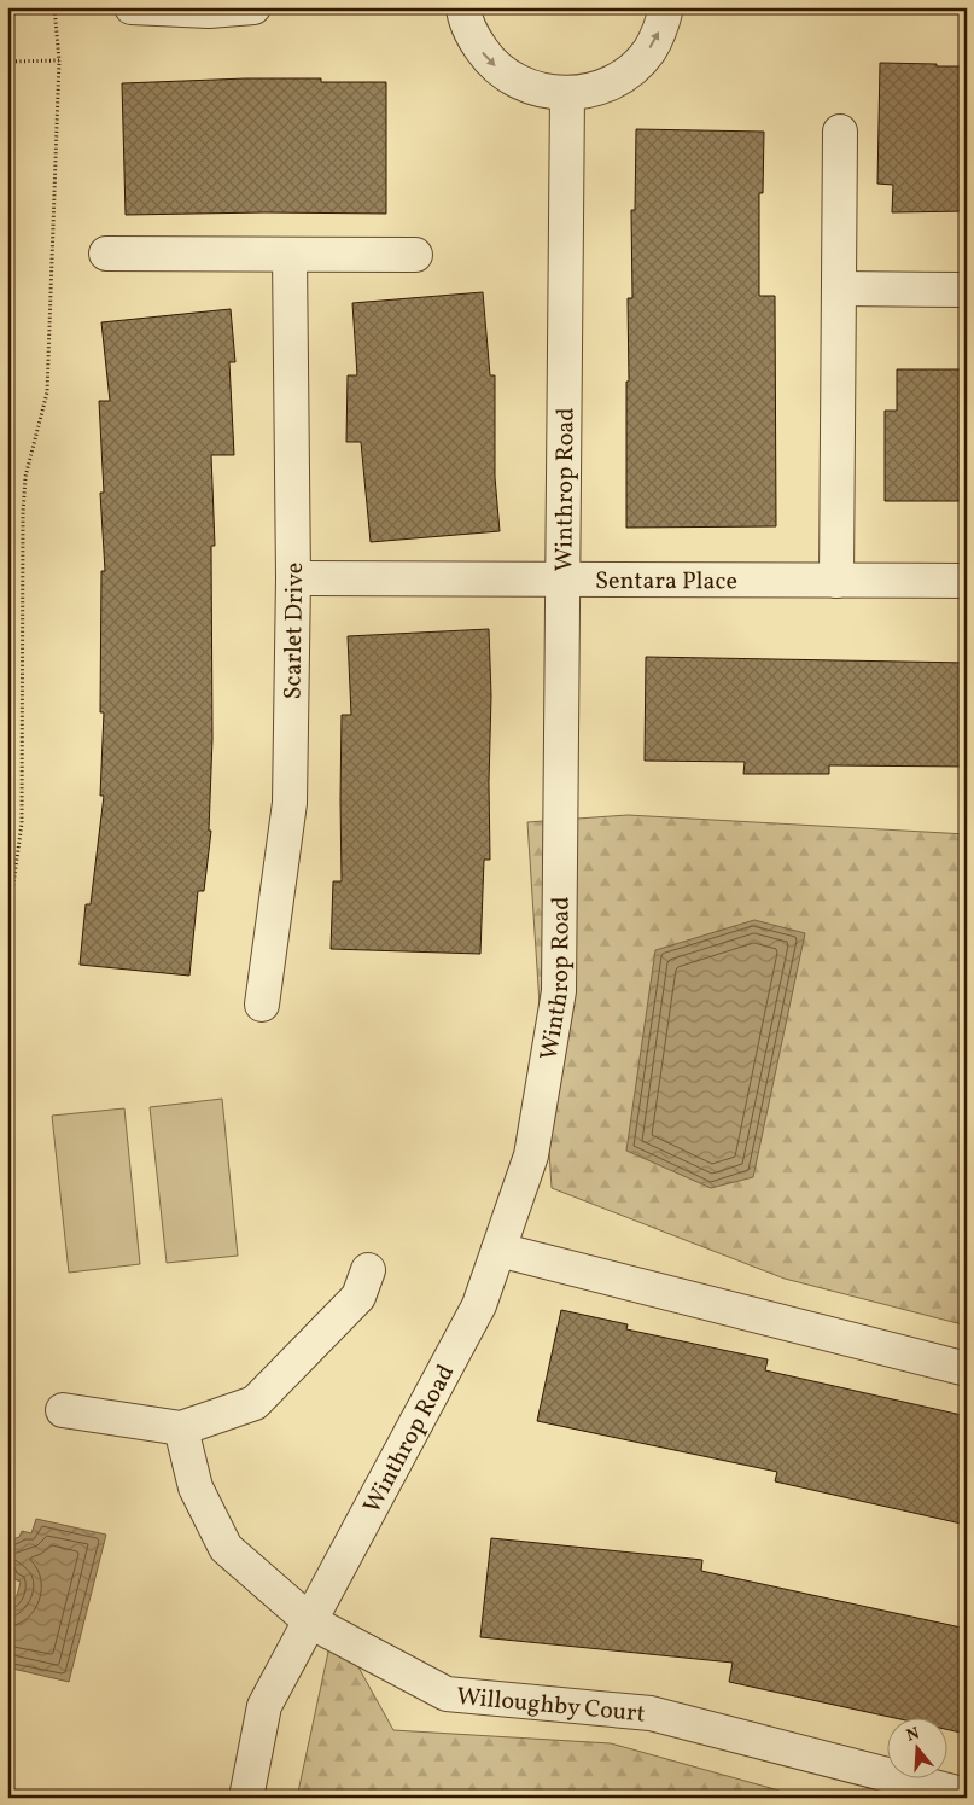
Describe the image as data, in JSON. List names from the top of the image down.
{
  "streets": {
    "street": [
      "Winthrop Road",
      "Sentara Place",
      "Scarlet Drive",
      "Willoughby Court"
    ]
  },
  "crossings": [
    ["Winthrop Road", "Sentara Place"],
    ["Winthrop Road", "Willoughby Court"],
    ["Sentara Place", "Scarlet Drive"]
  ],
  "north": "top"
}
